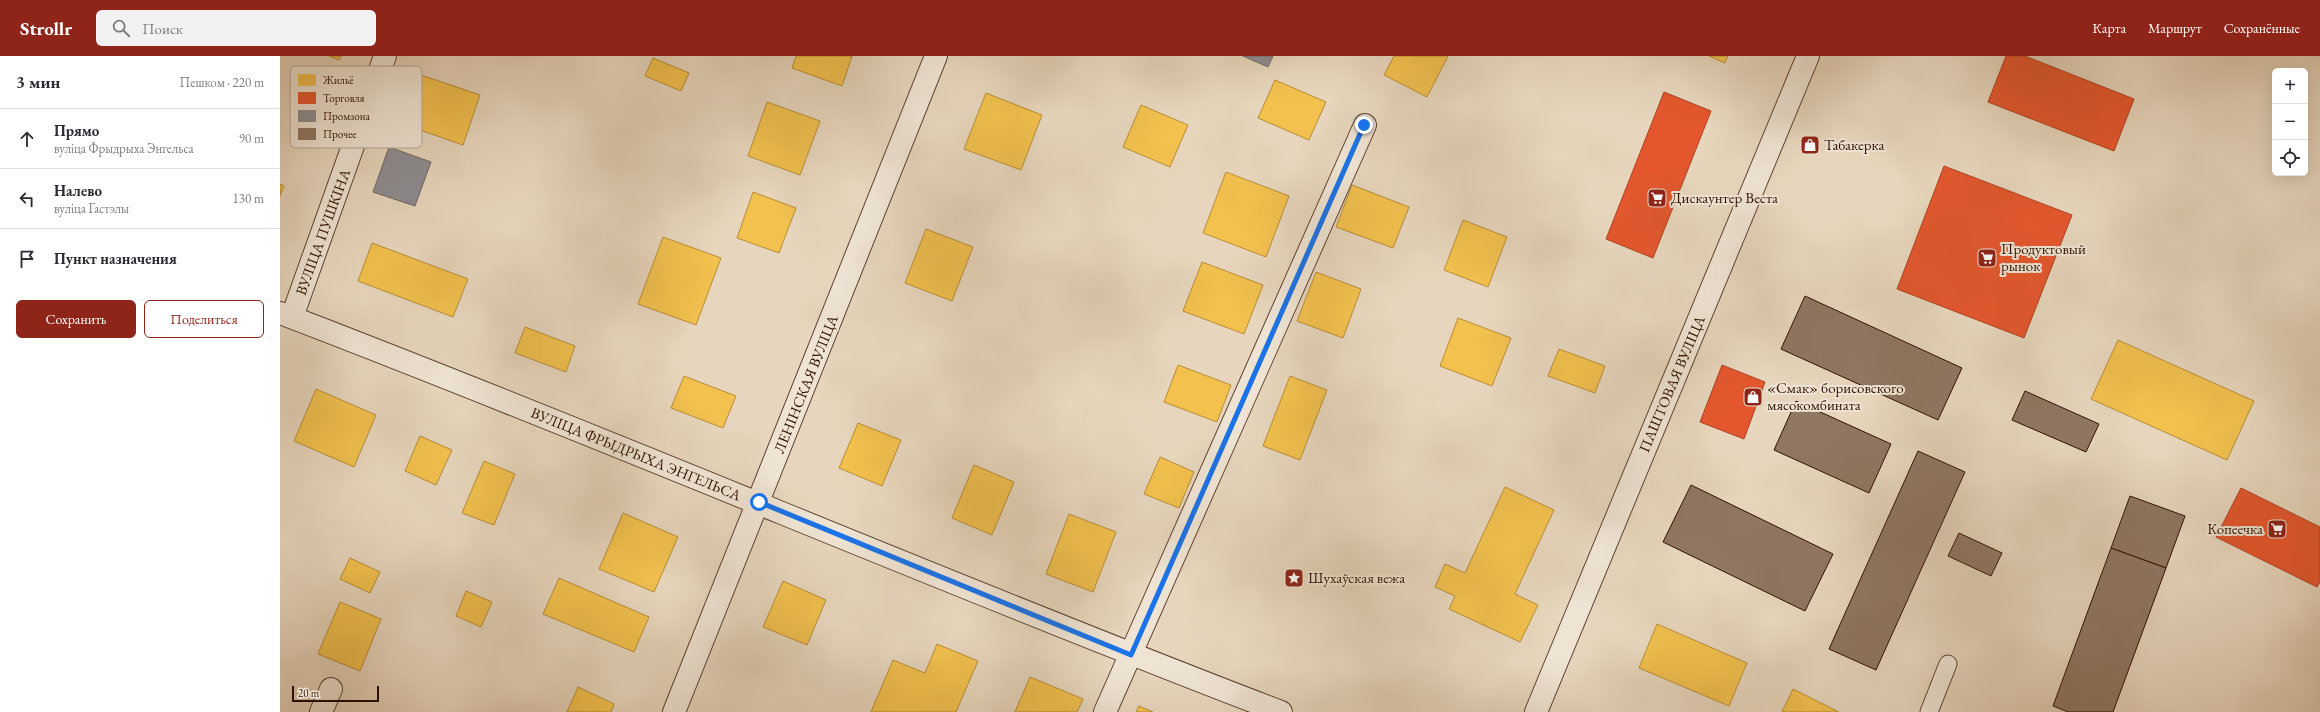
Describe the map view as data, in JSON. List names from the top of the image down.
{
  "streets": {
    "street": [
      "ВУЛІЦА ПУШКІНА",
      "ЛЕНІНСКАЯ ВУЛІЦА",
      "ПАШТОВАЯ ВУЛІЦА",
      "ВУЛІЦА ФРЫДРЫХА ЭНГЕЛЬСА"
    ]
  },
  "crossings": [
    ["ВУЛІЦА ПУШКІНА", "ВУЛІЦА ФРЫДРЫХА ЭНГЕЛЬСА"],
    ["ЛЕНІНСКАЯ ВУЛІЦА", "ВУЛІЦА ФРЫДРЫХА ЭНГЕЛЬСА"]
  ],
  "places": {
    "shop": ["Табакерка", "«Смак» борисовского мясокомбината"],
    "supermarket": ["Дискаунтер Веста", "Продуктовый рынок", "Копеечка"],
    "place": ["Шухаўская вежа"]
  },
  "legend": [
    "Жильё",
    "Торговля",
    "Промзона",
    "Прочее"
  ],
  "scale_bar": "20 m",
  "page": {
    "header": "Strollr",
    "search": "Поиск",
    "nav": ["Карта", "Маршрут", "Сохранённые"],
    "heading": ["3 мин", "Пешком · 220 m"],
    "map_buttons": ["+", "−"],
    "list": [
      ["Прямо", "вуліца Фрыдрыха Энгельса", "90 m"],
      ["Налево", "вуліца Гастэлы", "130 m"],
      "Пункт назначения"
    ],
    "buttons": ["Сохранить", "Поделиться"],
    "scale": "20 m"
  }
}
